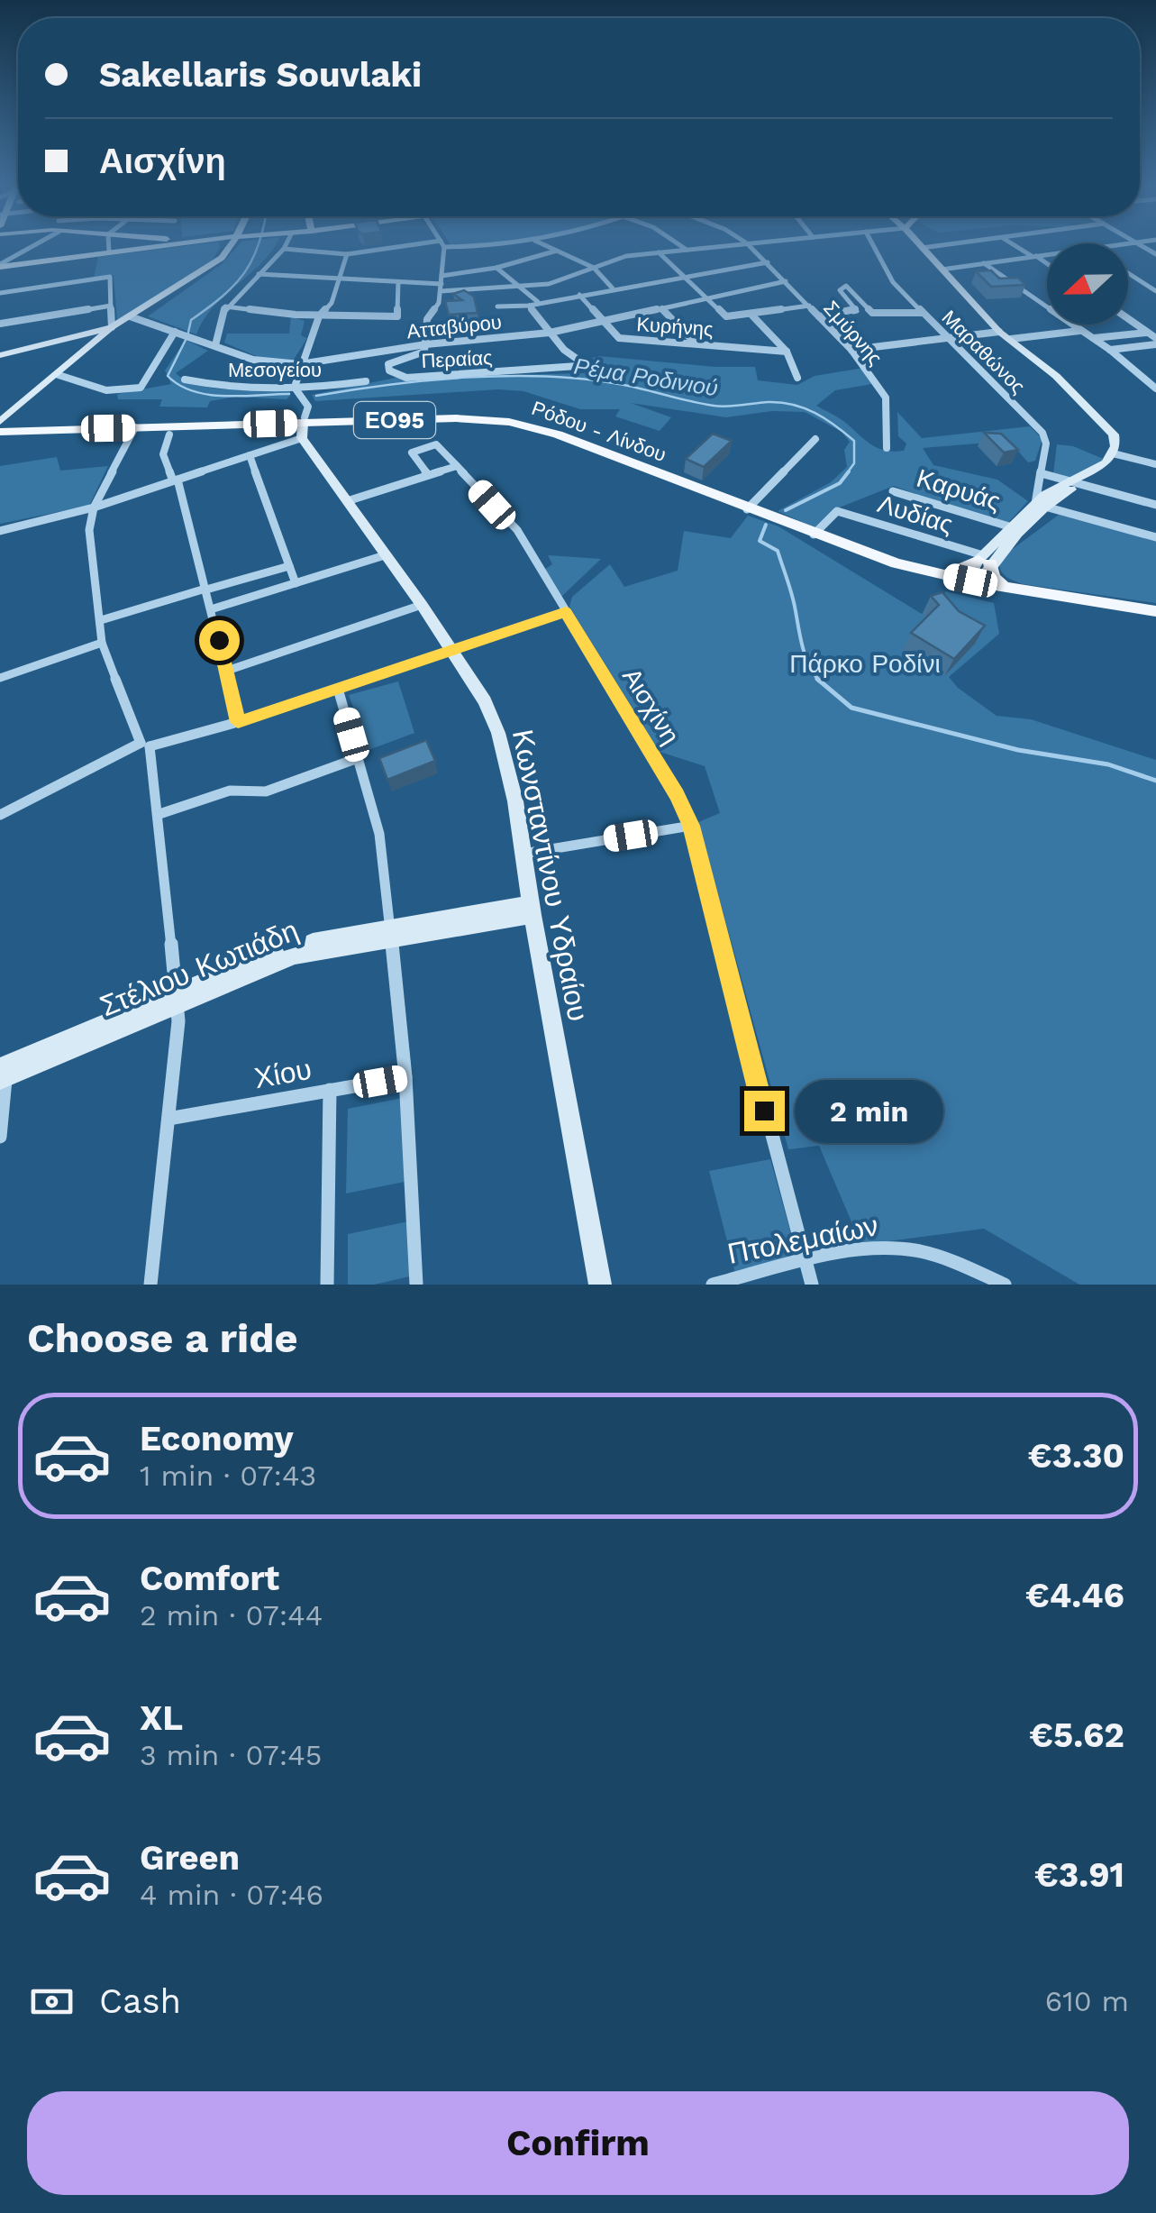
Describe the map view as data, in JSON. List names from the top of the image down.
{
  "streets": {
    "main road": [
      "ΕΟ95",
      "Ρόδου - Λίνδου",
      "Κωνσταντίνου Υδραίου",
      "Στέλιου Κωτιάδη"
    ],
    "street": [
      "Ατταβύρου",
      "Κυρήνης",
      "Σμύρνης",
      "Μαραθώνος",
      "Περαίας",
      "Μεσογείου",
      "Καρυάς",
      "Λυδίας",
      "Αισχίνη",
      "Χίου",
      "Πτολεμαίων"
    ]
  },
  "crossings": [
    ["Ατταβύρου", "Κυρήνης"],
    ["Ατταβύρου", "Σμύρνης"],
    ["Ατταβύρου", "Περαίας"],
    ["Ρόδου - Λίνδου", "Λυδίας"],
    ["Ρόδου - Λίνδου", "Κωνσταντίνου Υδραίου"],
    ["Κωνσταντίνου Υδραίου", "Στέλιου Κωτιάδη"]
  ],
  "water": ["Ρέμα Ροδινιού"],
  "parks": ["Πάρκο Ροδίνι"],
  "north": "left",
  "page": {
    "banner": ["Sakellaris Souvlaki", "Αισχίνη"],
    "bubble": "2 min",
    "heading": "Choose a ride",
    "list": [
      {
        "name": "Economy",
        "note": "1 min · 07:43",
        "value": "€3.30"
      },
      {
        "name": "Comfort",
        "note": "2 min · 07:44",
        "value": "€4.46"
      },
      {
        "name": "XL",
        "note": "3 min · 07:45",
        "value": "€5.62"
      },
      {
        "name": "Green",
        "note": "4 min · 07:46",
        "value": "€3.91"
      }
    ],
    "pay": ["Cash", "610 m"],
    "buttons": "Confirm"
  }
}
